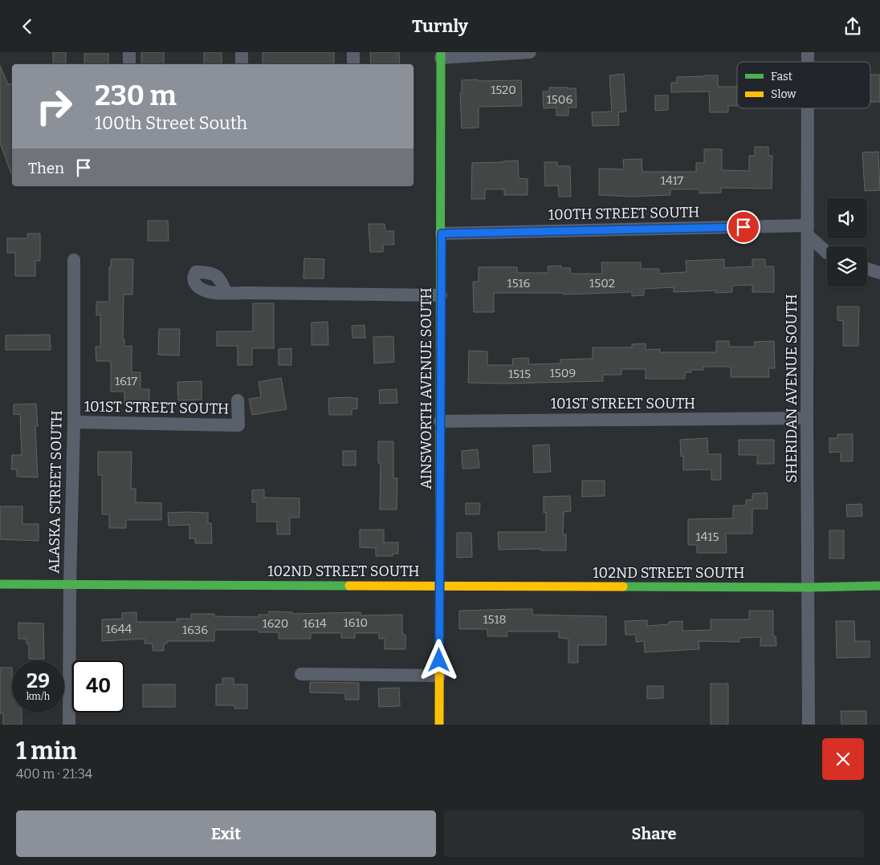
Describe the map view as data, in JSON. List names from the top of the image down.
{
  "streets": {
    "street": [
      "100TH STREET SOUTH",
      "AINSWORTH AVENUE SOUTH",
      "SHERIDAN AVENUE SOUTH",
      "101ST STREET SOUTH",
      "ALASKA STREET SOUTH",
      "102ND STREET SOUTH"
    ]
  },
  "crossings": [
    ["100TH STREET SOUTH", "AINSWORTH AVENUE SOUTH"],
    ["100TH STREET SOUTH", "SHERIDAN AVENUE SOUTH"],
    ["AINSWORTH AVENUE SOUTH", "101ST STREET SOUTH"],
    ["AINSWORTH AVENUE SOUTH", "102ND STREET SOUTH"],
    ["SHERIDAN AVENUE SOUTH", "101ST STREET SOUTH"],
    ["SHERIDAN AVENUE SOUTH", "102ND STREET SOUTH"],
    ["101ST STREET SOUTH", "ALASKA STREET SOUTH"],
    ["ALASKA STREET SOUTH", "102ND STREET SOUTH"]
  ],
  "house_numbers": [
    "1520",
    "1506",
    "1417",
    "1516",
    "1502",
    "1509",
    "1515",
    "1617",
    "1415",
    "1518",
    "1610",
    "1620",
    "1614",
    "1644",
    "1636"
  ],
  "legend": ["Fast", "Slow"],
  "page": {
    "header": "Turnly",
    "turn": ["230 m", "100th Street South"],
    "then": "Then",
    "speed": "29 km/h",
    "limit": "40",
    "heading": ["1 min", "400 m · 21:34"],
    "buttons": ["Exit", "Share"]
  }
}
